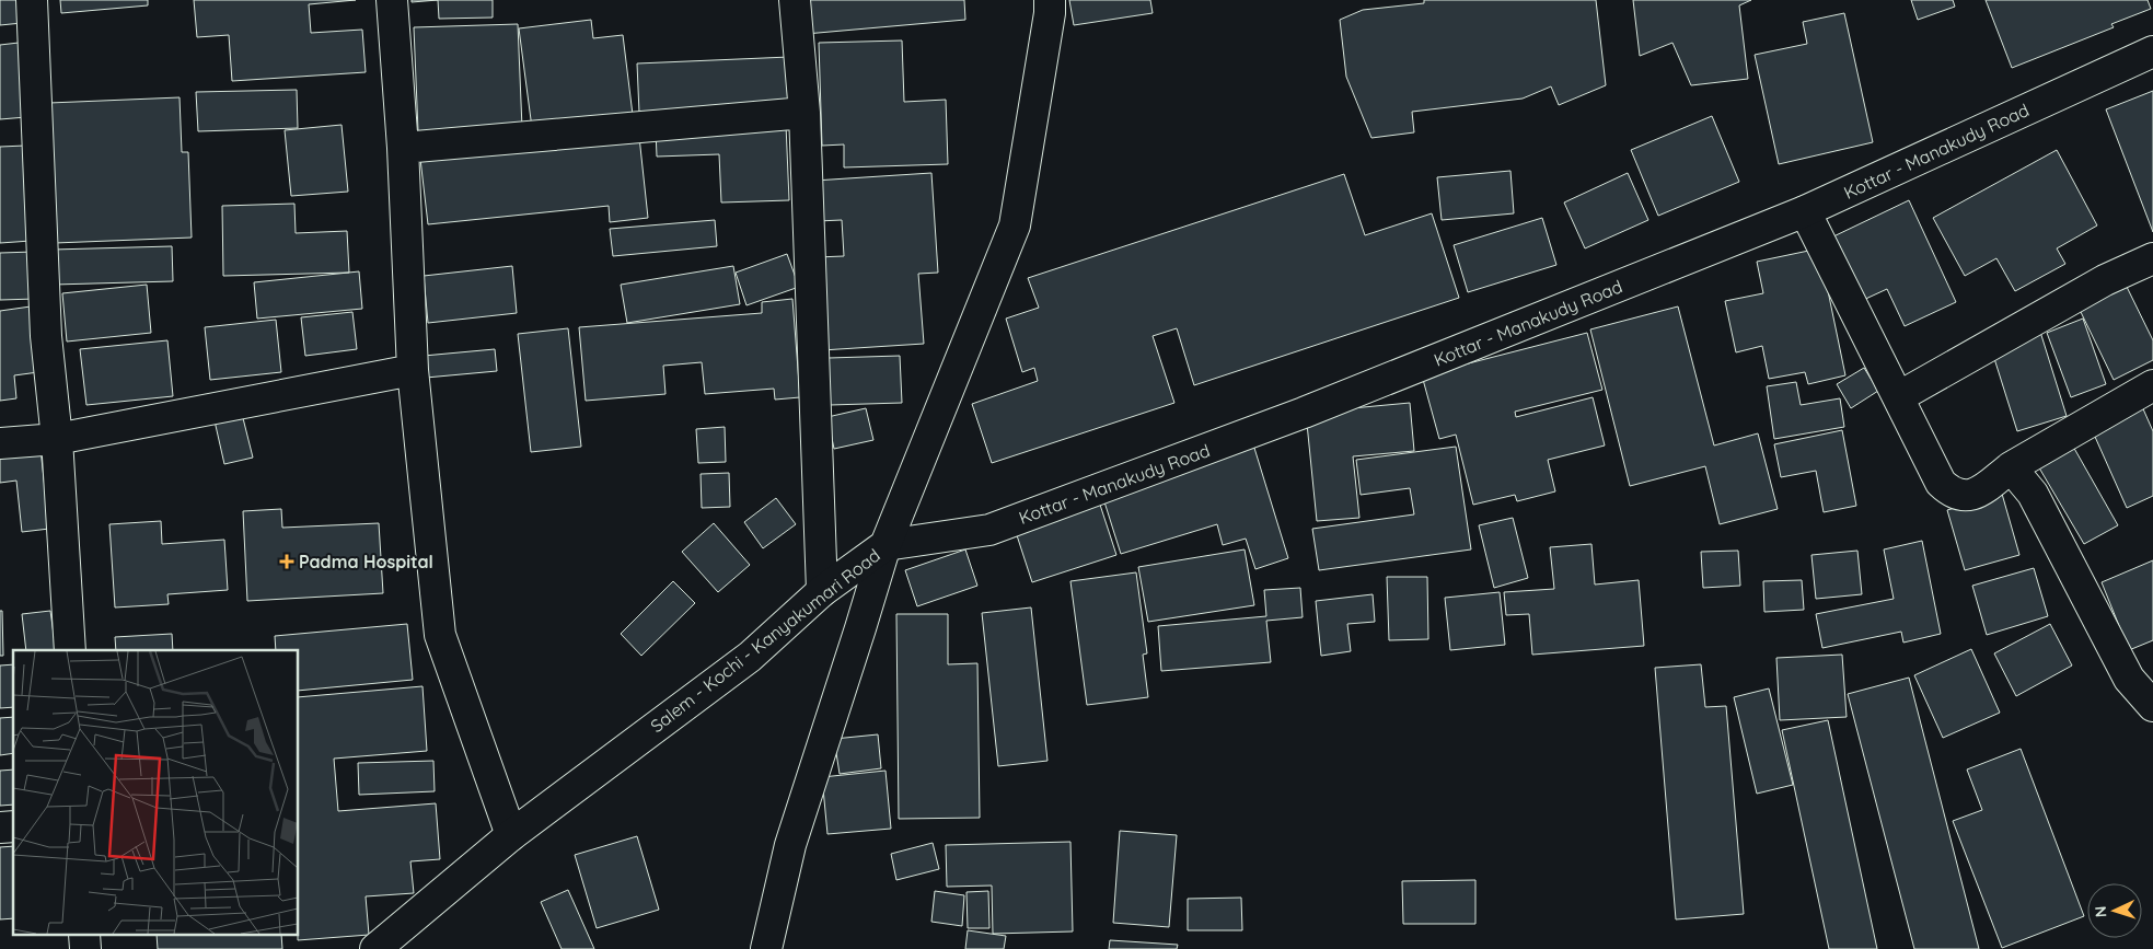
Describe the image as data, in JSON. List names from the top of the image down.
{
  "streets": {
    "main road": ["Kottar - Manakudy Road", "Salem - Kochi - Kanyakumari Road"]
  },
  "crossings": [
    ["Kottar - Manakudy Road", "Salem - Kochi - Kanyakumari Road"]
  ],
  "places": {
    "health": ["Padma Hospital"]
  },
  "north": "left"
}
